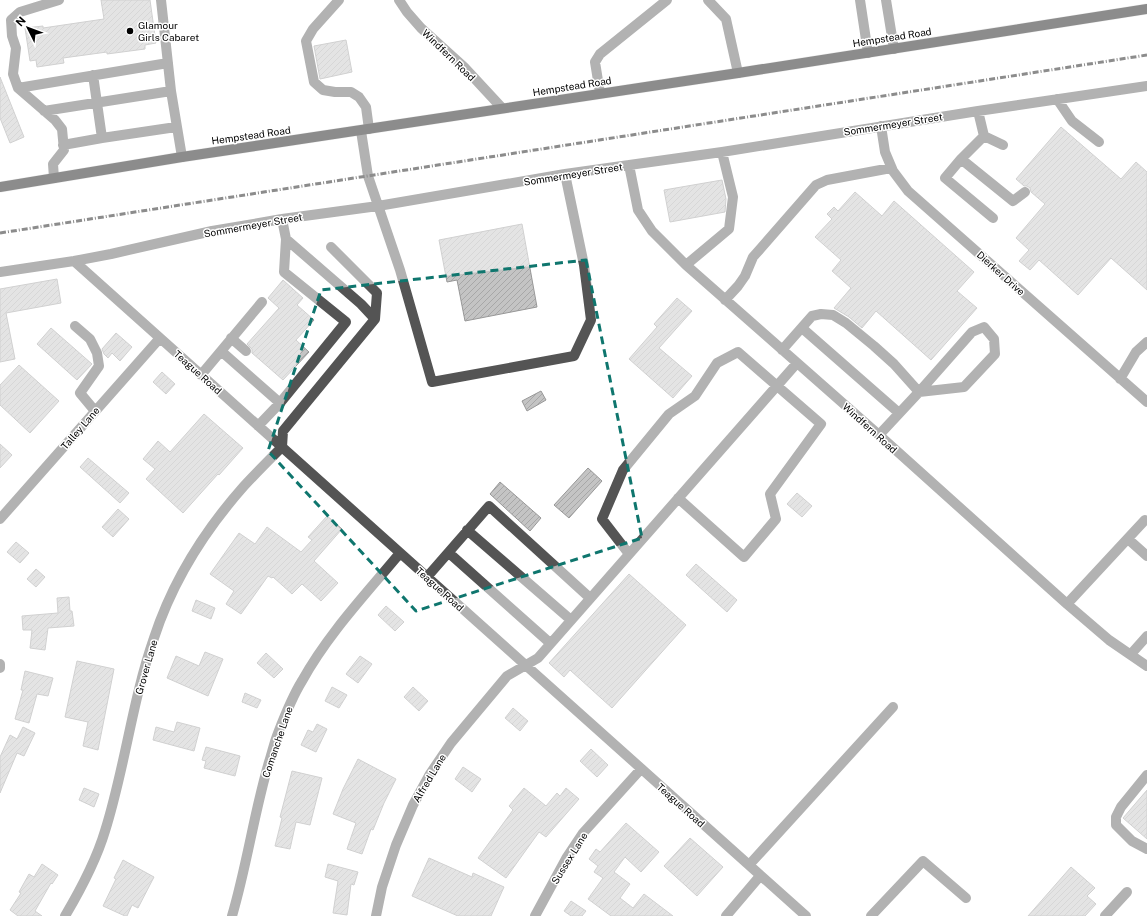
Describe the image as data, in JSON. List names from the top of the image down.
{
  "streets": {
    "main road": ["Hempstead Road"],
    "street": [
      "Windfern Road",
      "Sommermeyer Street",
      "Dierker Drive",
      "Teague Road",
      "Talley Lane",
      "Grover Lane",
      "Comanche Lane",
      "Alfred Lane",
      "Sussex Lane"
    ]
  },
  "crossings": [
    ["Hempstead Road", "Windfern Road"],
    ["Windfern Road", "Sommermeyer Street"],
    ["Windfern Road", "Alfred Lane"],
    ["Sommermeyer Street", "Dierker Drive"],
    ["Sommermeyer Street", "Teague Road"],
    ["Teague Road", "Talley Lane"],
    ["Teague Road", "Grover Lane"],
    ["Teague Road", "Comanche Lane"],
    ["Teague Road", "Alfred Lane"],
    ["Teague Road", "Sussex Lane"]
  ],
  "places": ["Glamour Girls Cabaret"],
  "north": "top left"
}
